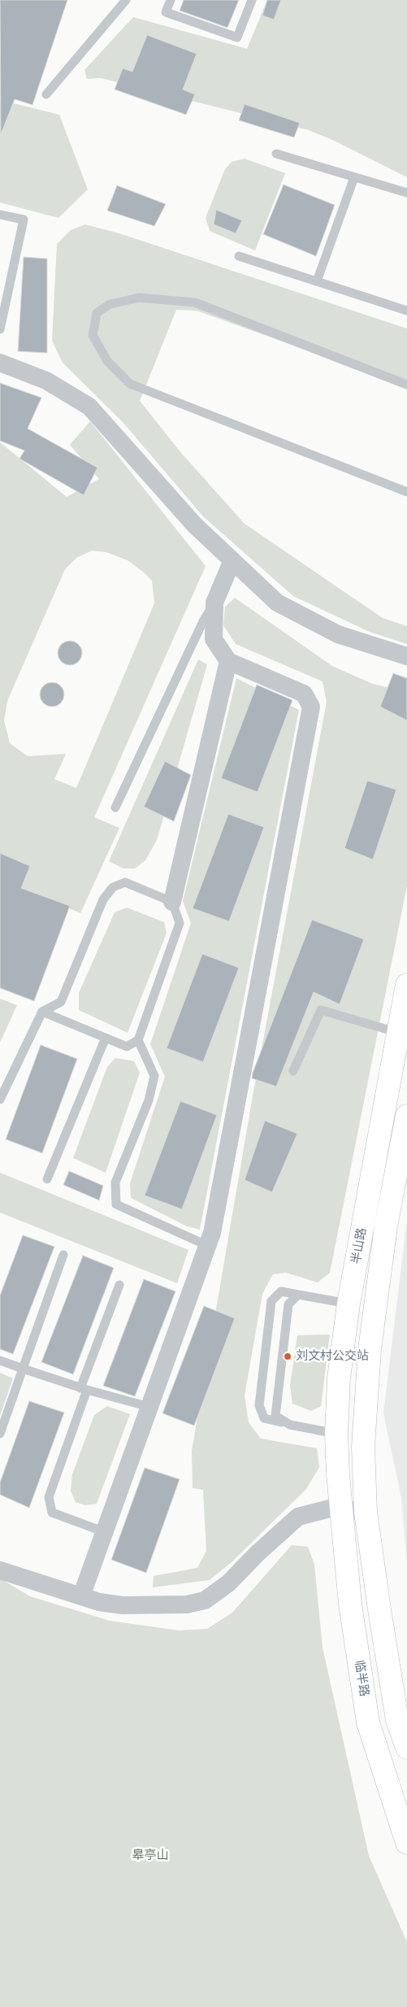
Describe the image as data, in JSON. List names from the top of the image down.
{
  "streets": {
    "main road": ["半山路", "临半路"]
  },
  "crossings": [
    ["半山路", "临半路"]
  ],
  "parks": ["皋亭山"],
  "places": ["刘文村公交站"]
}
